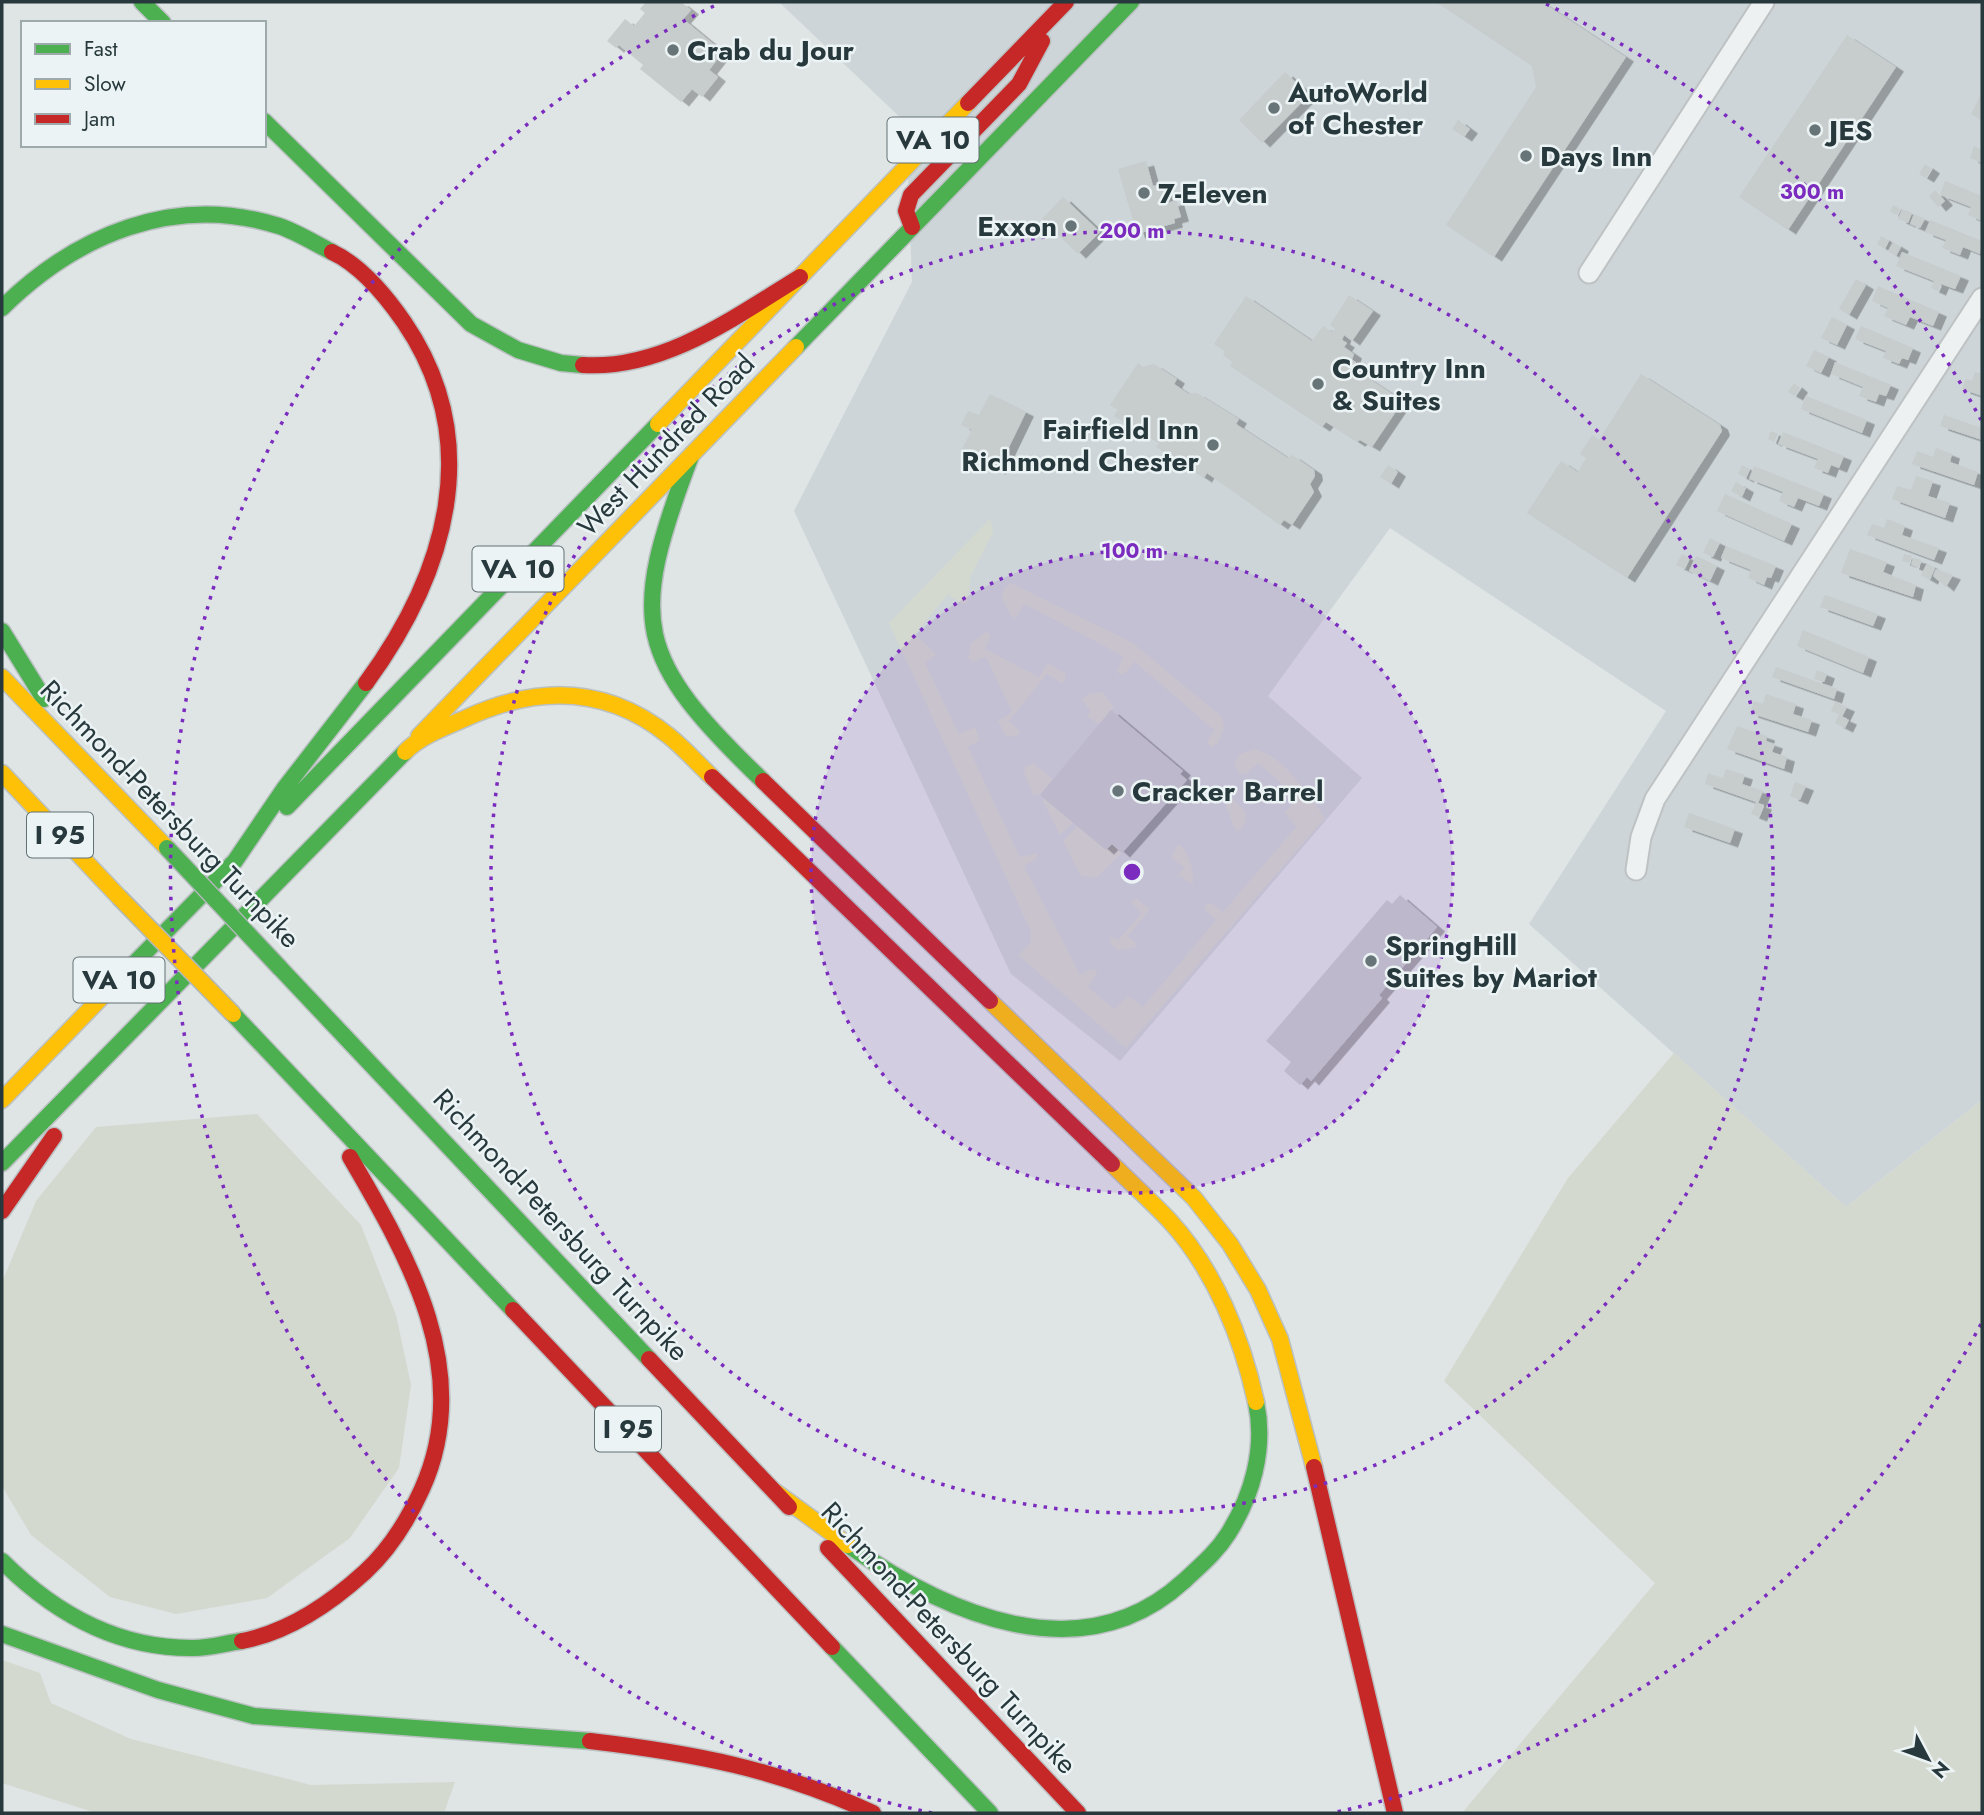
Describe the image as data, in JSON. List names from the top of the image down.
{
  "streets": {
    "main road": [
      "VA 10",
      "West Hundred Road",
      "Richmond-Petersburg Turnpike",
      "I 95"
    ]
  },
  "places": [
    "Crab du Jour",
    "AutoWorld of Chester",
    "JES",
    "Days Inn",
    "7-Eleven",
    "Exxon",
    "Country Inn & Suites",
    "Fairfield Inn Richmond Chester",
    "Cracker Barrel",
    "SpringHill Suites by Mariot"
  ],
  "legend": ["Fast", "Slow", "Jam"],
  "north": "bottom right",
  "rings": ["300 m", "200 m", "100 m"]
}
